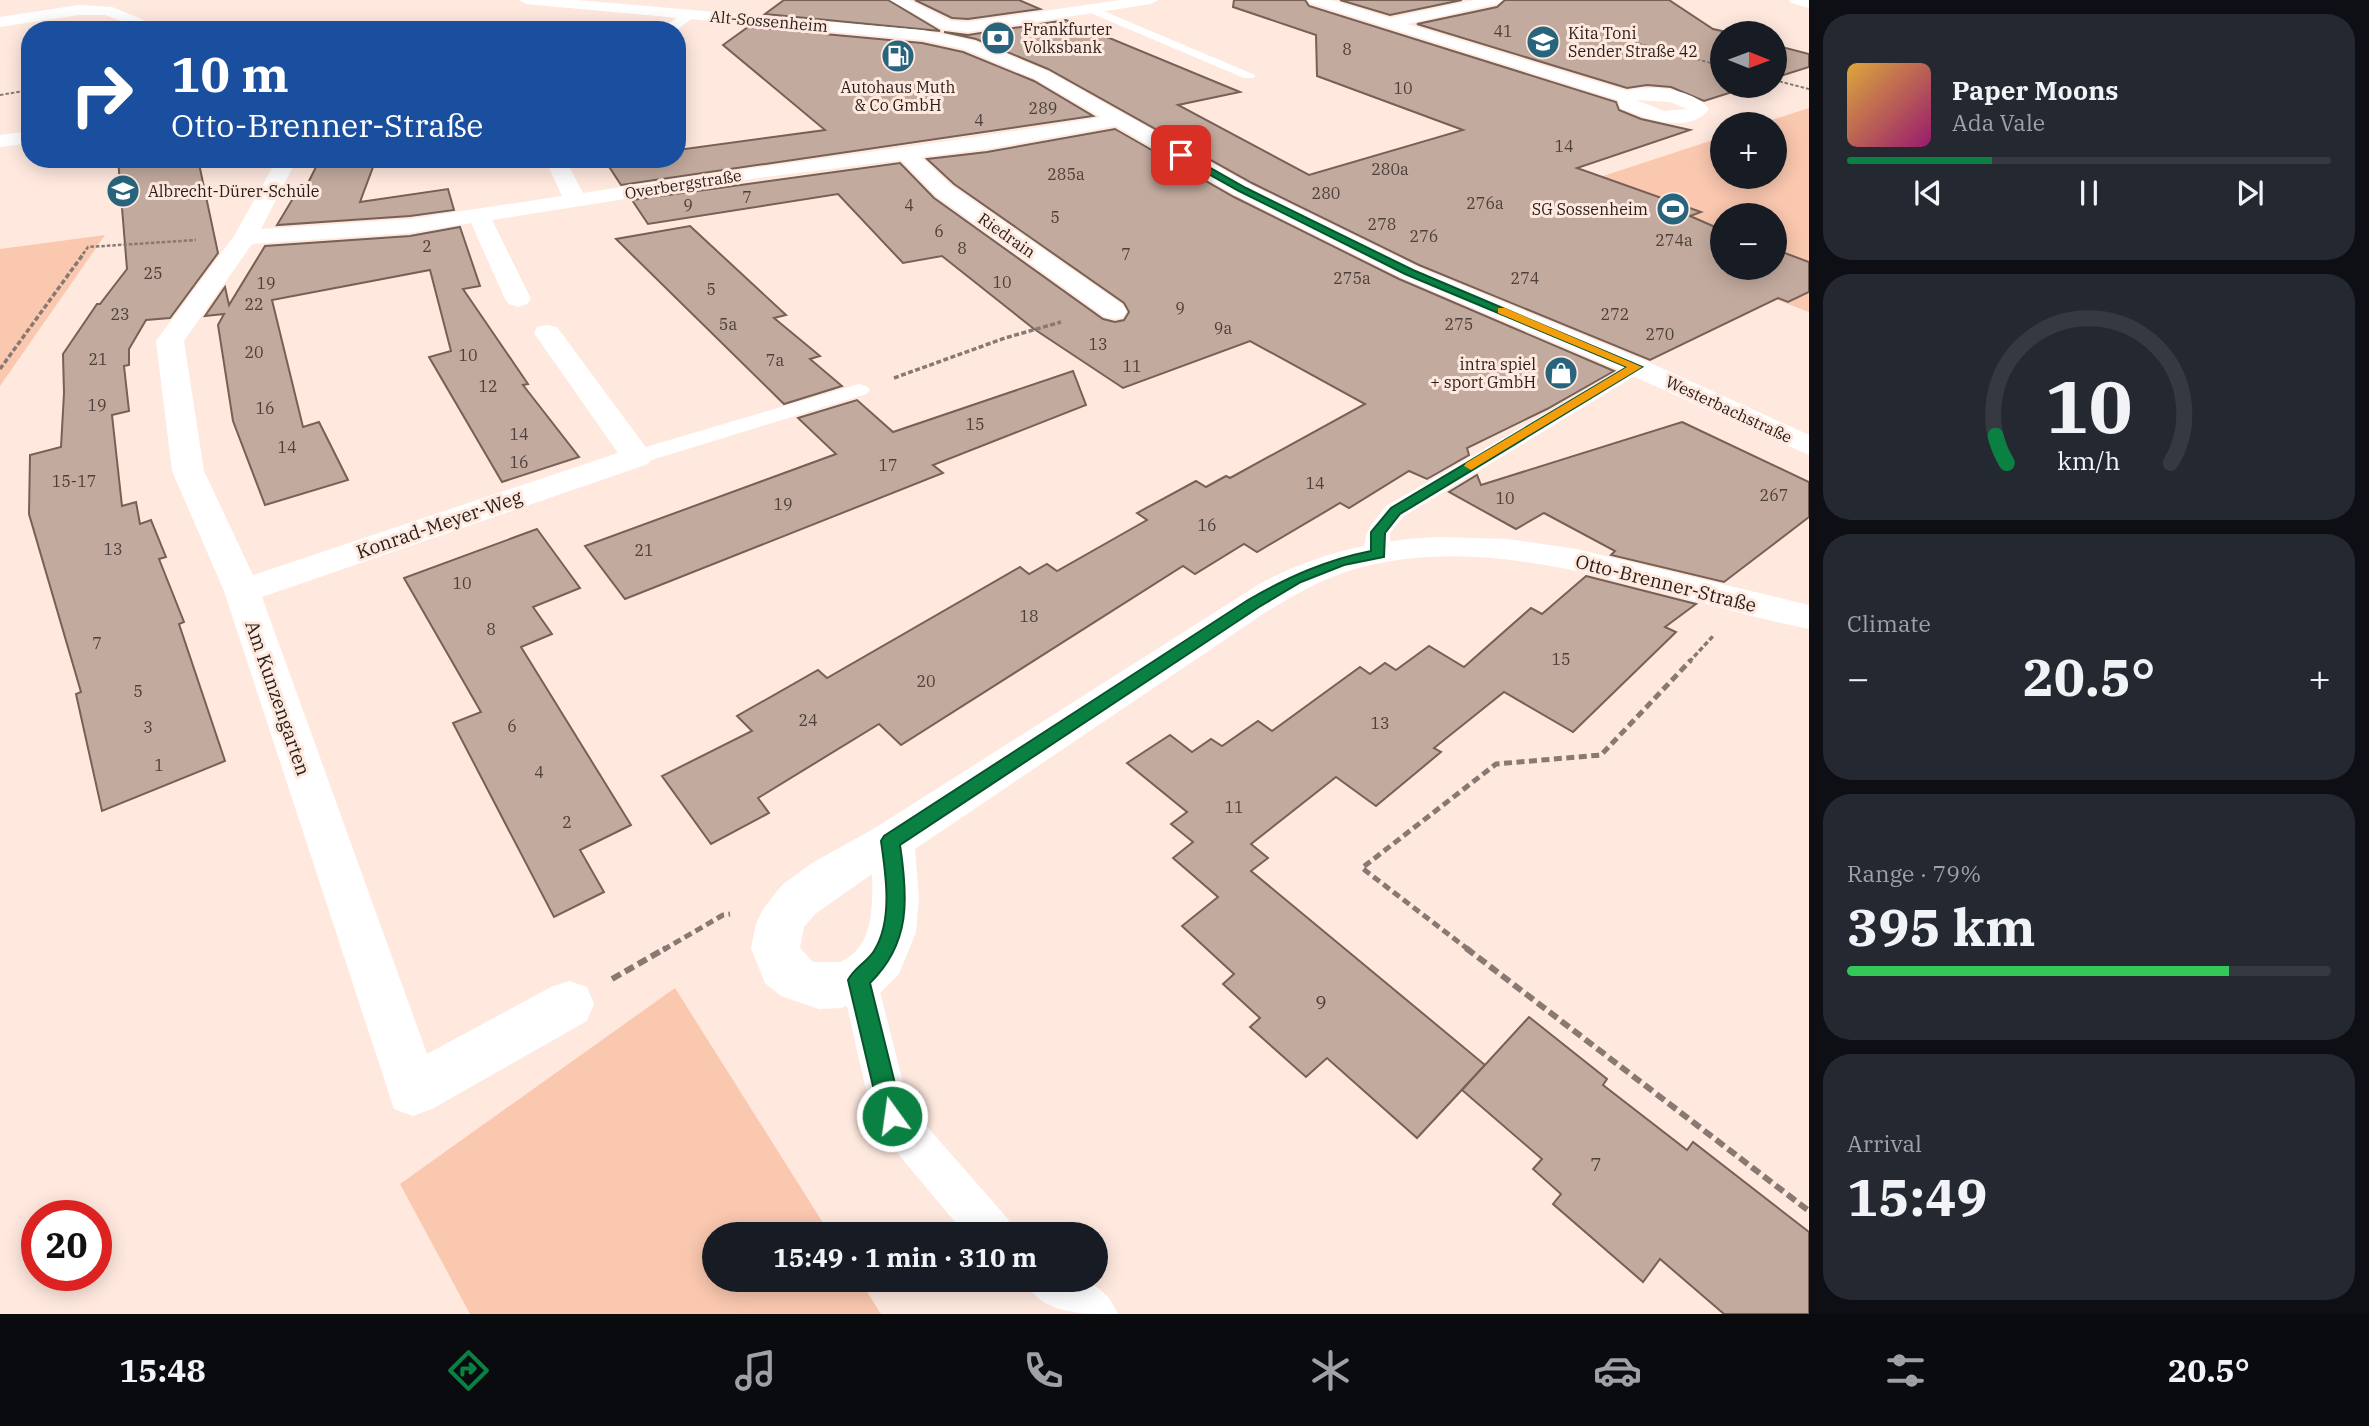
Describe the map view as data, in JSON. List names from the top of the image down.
{
  "streets": {
    "street": [
      "Alt-Sossenheim",
      "Overbergstraße",
      "Riedrain",
      "Westerbachstraße",
      "Konrad-Meyer-Weg",
      "Otto-Brenner-Straße",
      "Am Kunzengarten"
    ]
  },
  "crossings": [
    ["Alt-Sossenheim", "Westerbachstraße"],
    ["Overbergstraße", "Riedrain"],
    ["Overbergstraße", "Westerbachstraße"],
    ["Overbergstraße", "Am Kunzengarten"],
    ["Konrad-Meyer-Weg", "Am Kunzengarten"]
  ],
  "places": {
    "bank": ["Frankfurter Volksbank"],
    "school or university": ["Kita Toni Sender Straße 42", "Albrecht-Dürer-Schule"],
    "fuel station": ["Autohaus Muth & Co GmbH"],
    "sports": ["SG Sossenheim"],
    "shop": ["intra spiel + sport GmbH"]
  },
  "house_numbers": [
    "41",
    "8",
    "10",
    "289",
    "4",
    "14",
    "280a",
    "285a",
    "280",
    "7",
    "276a",
    "9",
    "4",
    "5",
    "278",
    "6",
    "276",
    "274a",
    "2",
    "8",
    "7",
    "25",
    "275a",
    "274",
    "10",
    "19",
    "5",
    "22",
    "9",
    "23",
    "272",
    "5a",
    "275",
    "9a",
    "270",
    "13",
    "20",
    "10",
    "21",
    "7a",
    "11",
    "12",
    "19",
    "16",
    "15",
    "14",
    "14",
    "16",
    "17",
    "15-17",
    "14",
    "267",
    "10",
    "19",
    "16",
    "13",
    "21",
    "10",
    "18",
    "8",
    "7",
    "15",
    "20",
    "5",
    "24",
    "13",
    "6",
    "3",
    "1",
    "4",
    "11",
    "2",
    "9",
    "7"
  ],
  "north": "right",
  "page": {
    "map_buttons": ["+", "−"],
    "turn": ["10 m", "Otto-Brenner-Straße"],
    "song": ["Paper Moons", "Ada Vale"],
    "tile": [
      "Climate",
      ["Range · 79%", "395 km"],
      ["Arrival", "15:49"]
    ],
    "heat": ["−", "20.5°", "+"],
    "limit": "20",
    "trip": "15:49 · 1 min · 310 m",
    "tabs": ["15:48", "20.5°"],
    "gauge": ["10", "km/h"]
  }
}
